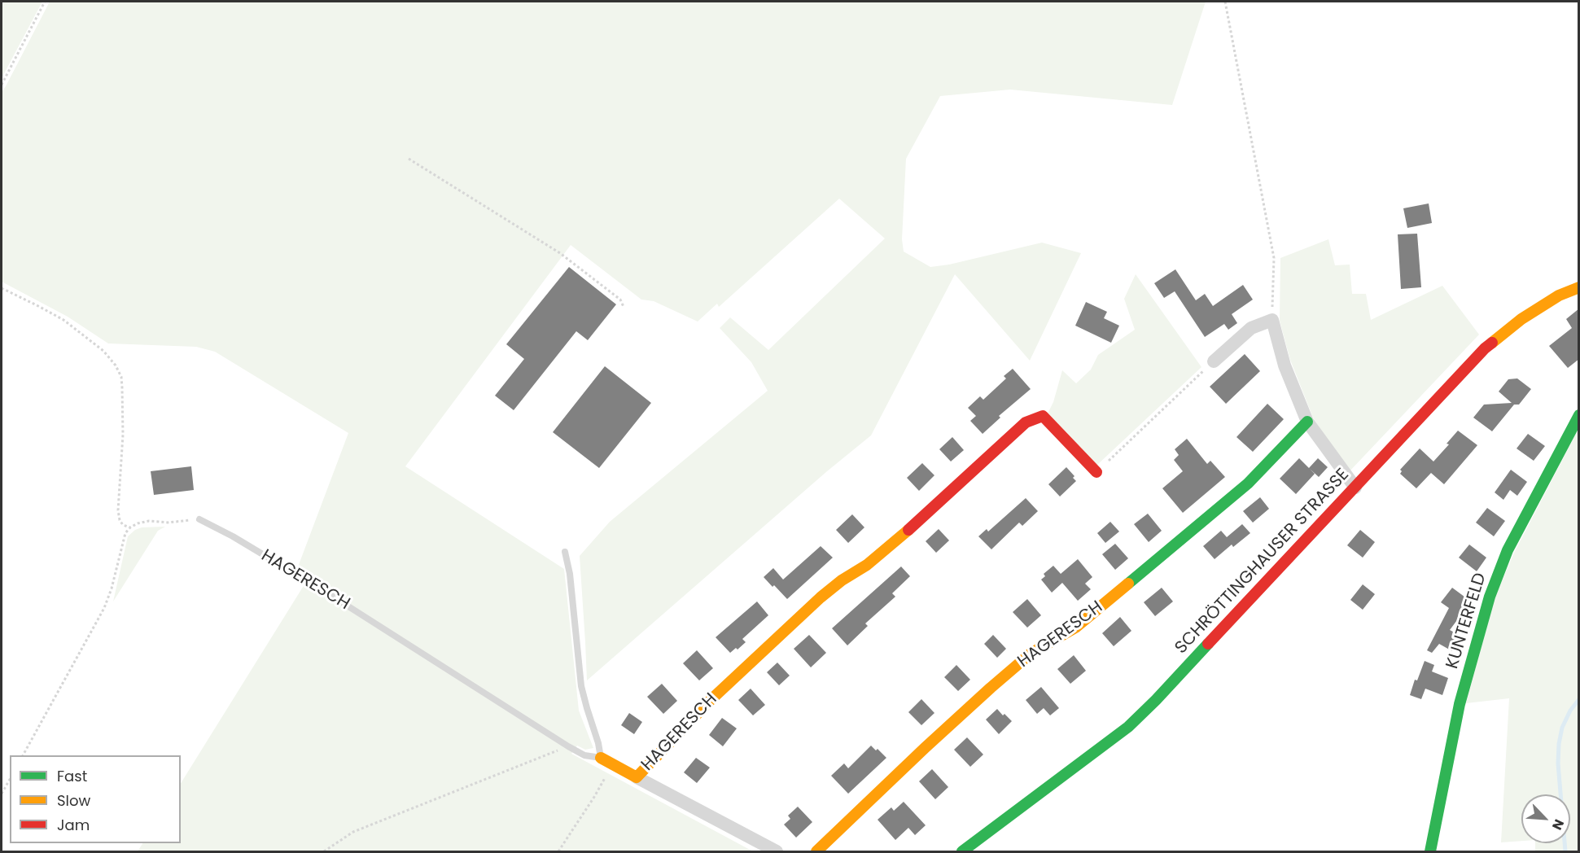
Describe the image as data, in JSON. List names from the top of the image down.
{
  "streets": {
    "street": ["SCHRÖTTINGHAUSER STRASSE", "HAGERESCH", "KUNTERFELD"]
  },
  "legend": ["Fast", "Slow", "Jam"],
  "north": "bottom right"
}
